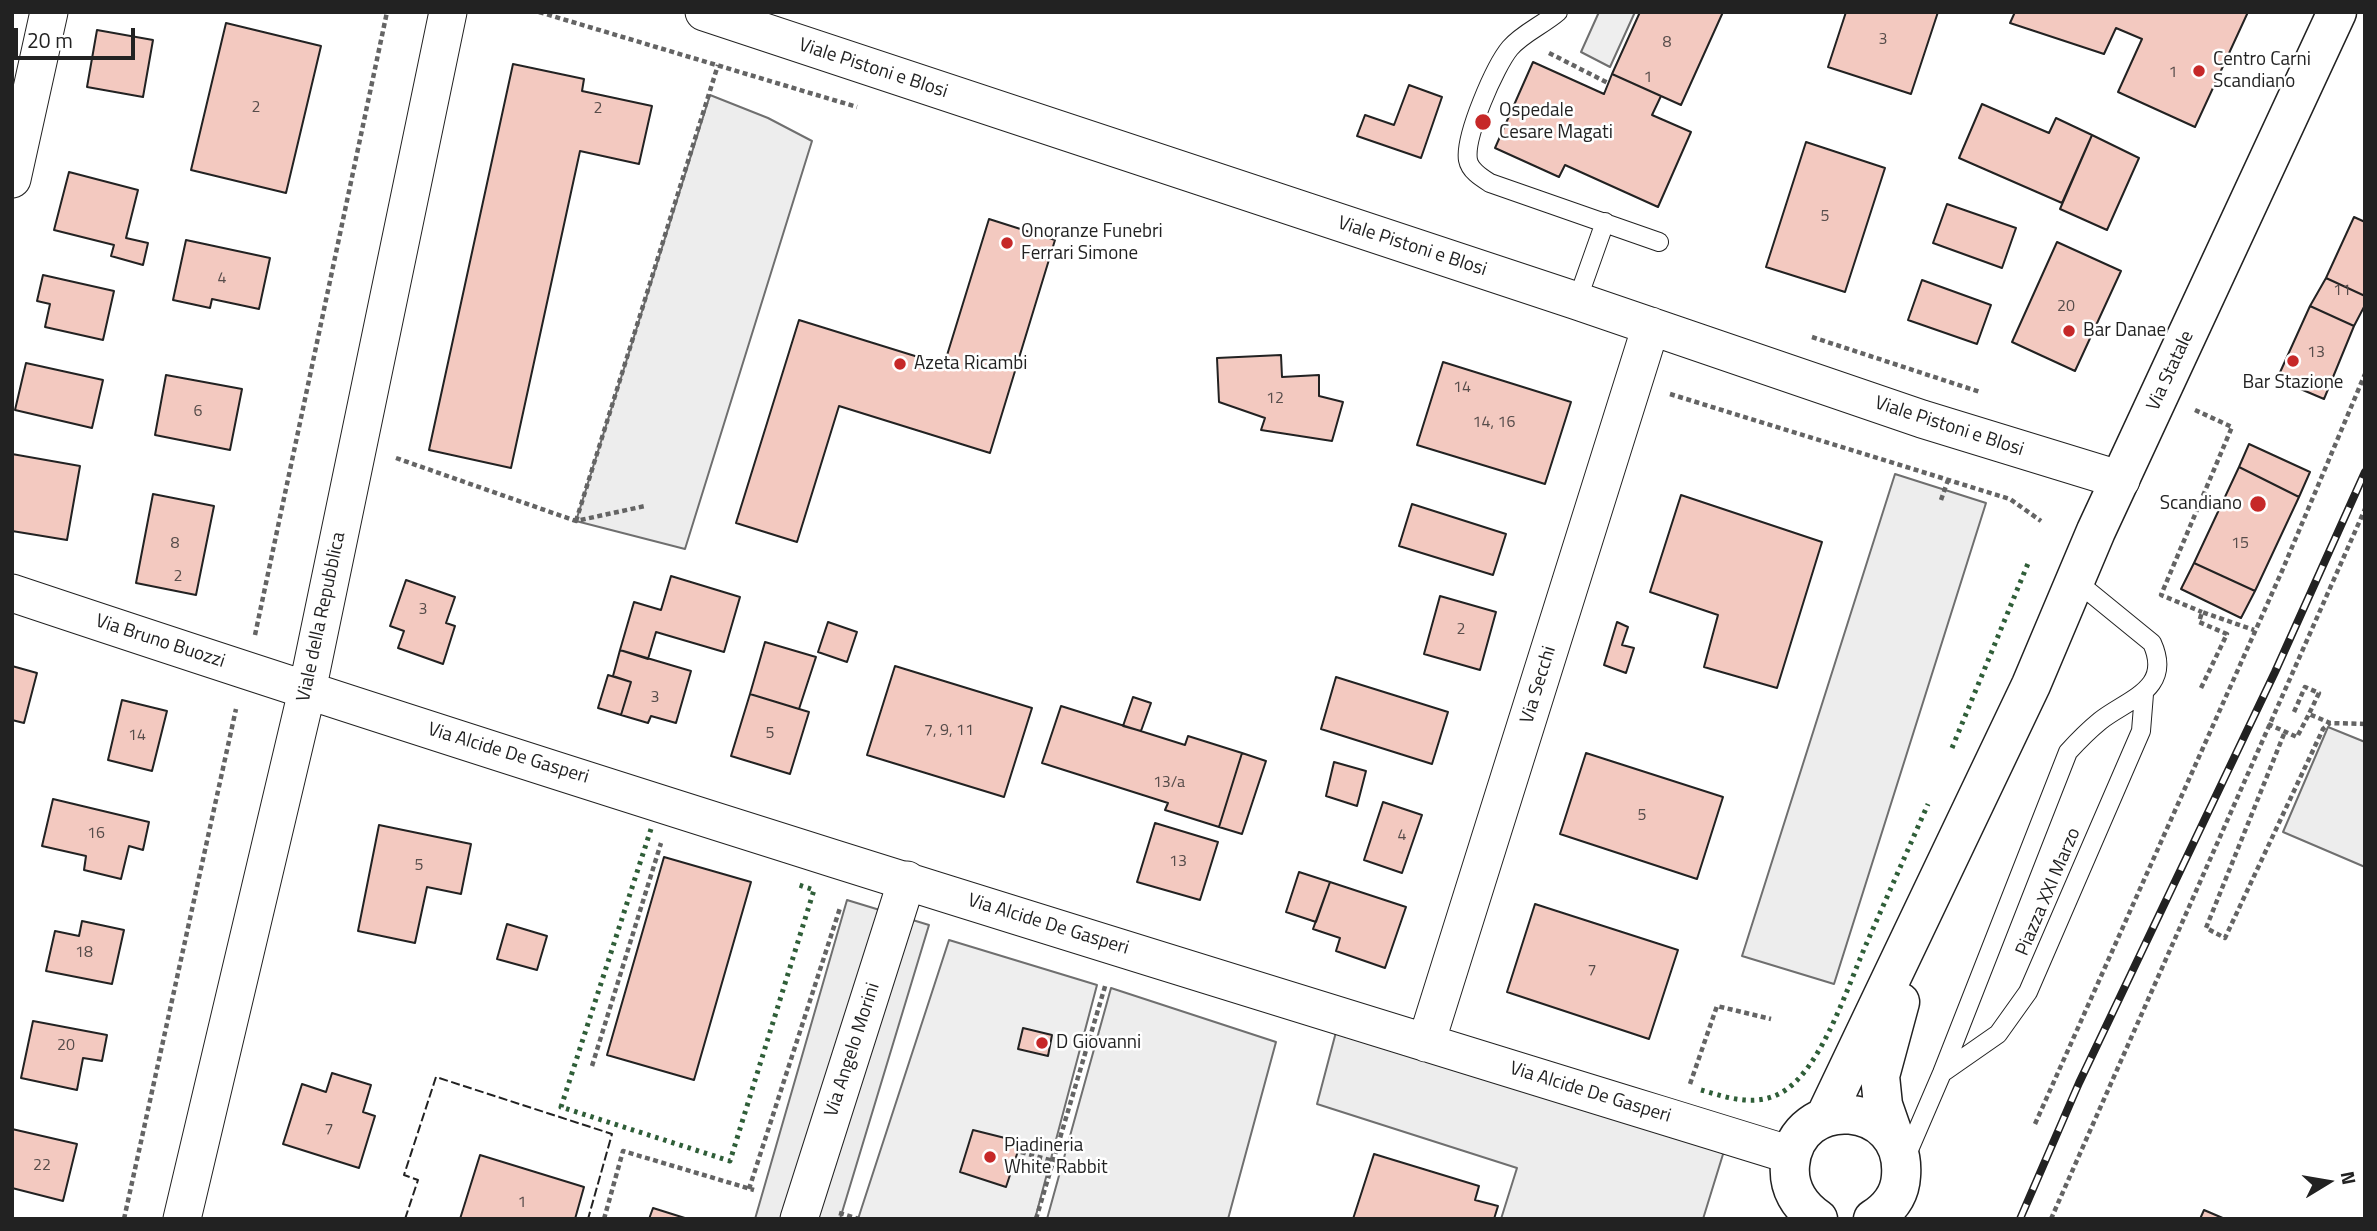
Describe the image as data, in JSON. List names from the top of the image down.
{
  "streets": {
    "main road": ["Via Statale"],
    "street": [
      "Viale Pistoni e Blosi",
      "Viale della Repubblica",
      "Via Bruno Buozzi",
      "Via Secchi",
      "Via Alcide De Gasperi",
      "Via Angelo Morini"
    ],
    "lane": ["Piazza XXI Marzo"]
  },
  "crossings": [
    ["Viale Pistoni e Blosi", "Via Statale"],
    ["Viale Pistoni e Blosi", "Via Secchi"],
    ["Via Statale", "Piazza XXI Marzo"],
    ["Viale della Repubblica", "Via Bruno Buozzi"],
    ["Viale della Repubblica", "Via Alcide De Gasperi"],
    ["Via Bruno Buozzi", "Via Alcide De Gasperi"],
    ["Via Secchi", "Via Alcide De Gasperi"],
    ["Via Alcide De Gasperi", "Via Angelo Morini"]
  ],
  "places": [
    "Centro Carni Scandiano",
    "Ospedale Cesare Magati",
    "Onoranze Funebri Ferrari Simone",
    "Bar Danae",
    "Bar Stazione",
    "Azeta Ricambi",
    "Scandiano",
    "D Giovanni",
    "Piadineria White Rabbit"
  ],
  "house_numbers": [
    "3",
    "8",
    "1",
    "1",
    "2",
    "2",
    "5",
    "4",
    "11",
    "20",
    "13",
    "14",
    "12",
    "6",
    "14, 16",
    "8",
    "15",
    "2",
    "3",
    "2",
    "3",
    "7, 9, 11",
    "5",
    "14",
    "13/a",
    "5",
    "16",
    "4",
    "13",
    "5",
    "18",
    "7",
    "20",
    "7",
    "22",
    "1"
  ],
  "scale_bar": "20 m",
  "north": "right"
}
